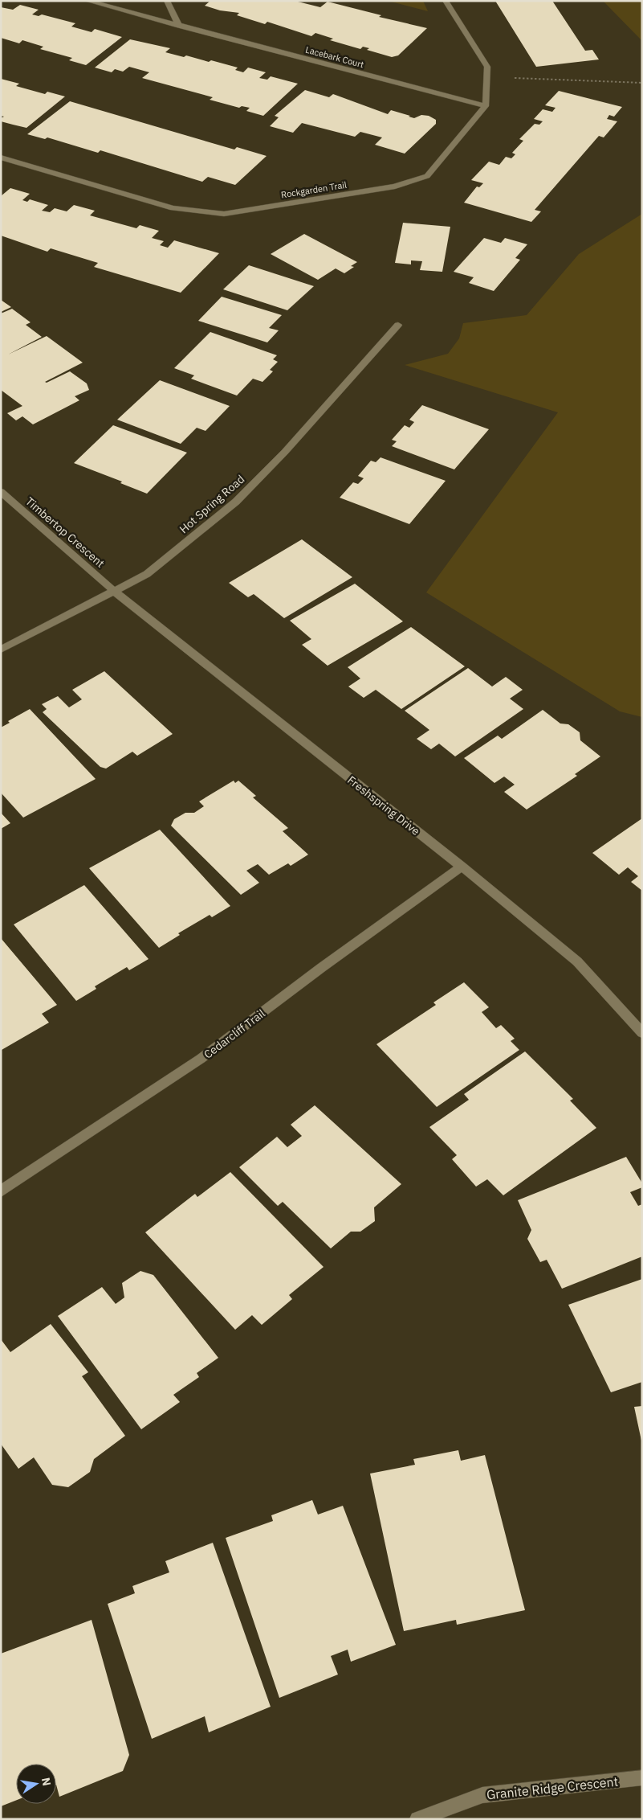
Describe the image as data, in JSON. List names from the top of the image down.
{
  "streets": {
    "street": [
      "Lacebark Court",
      "Rockgarden Trail",
      "Hot Spring Road",
      "Timbertop Crescent",
      "Freshspring Drive",
      "Cedarcliff Trail",
      "Granite Ridge Crescent"
    ]
  },
  "crossings": [
    ["Lacebark Court", "Rockgarden Trail"],
    ["Hot Spring Road", "Timbertop Crescent"],
    ["Hot Spring Road", "Freshspring Drive"],
    ["Timbertop Crescent", "Freshspring Drive"],
    ["Freshspring Drive", "Cedarcliff Trail"]
  ],
  "north": "right"
}
